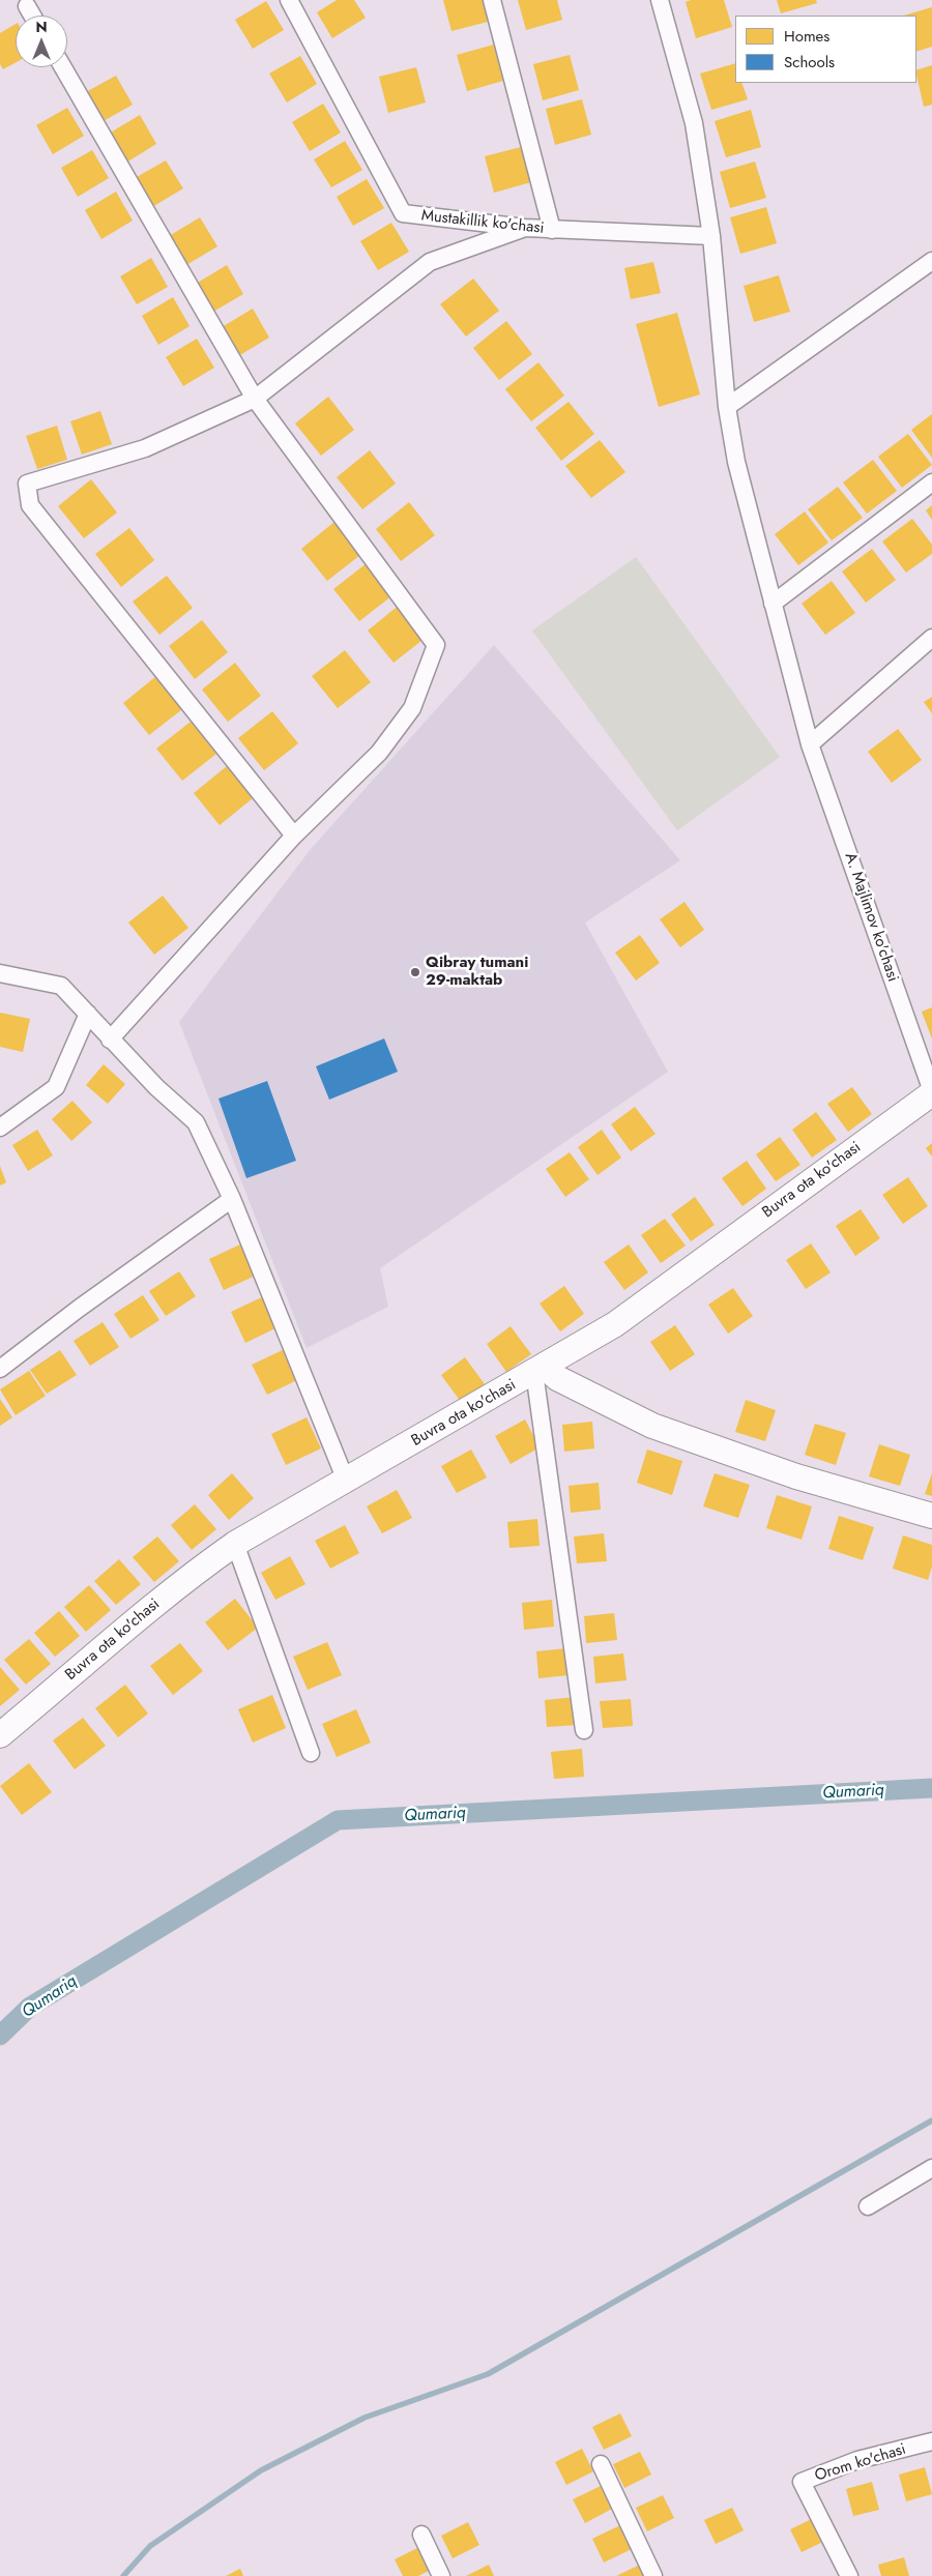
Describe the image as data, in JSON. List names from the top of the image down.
{
  "streets": {
    "main road": ["Buvra ota ko'chasi"],
    "street": ["Mustakillik ko'chasi", "A. Majlimov ko'chasi", "Orom ko'chasi"]
  },
  "crossings": [
    ["A. Majlimov ko'chasi", "Buvra ota ko'chasi"]
  ],
  "water": ["Qumariq"],
  "places": ["Qibray tumani 29-maktab"],
  "legend": ["Homes", "Schools"],
  "north": "top"
}
